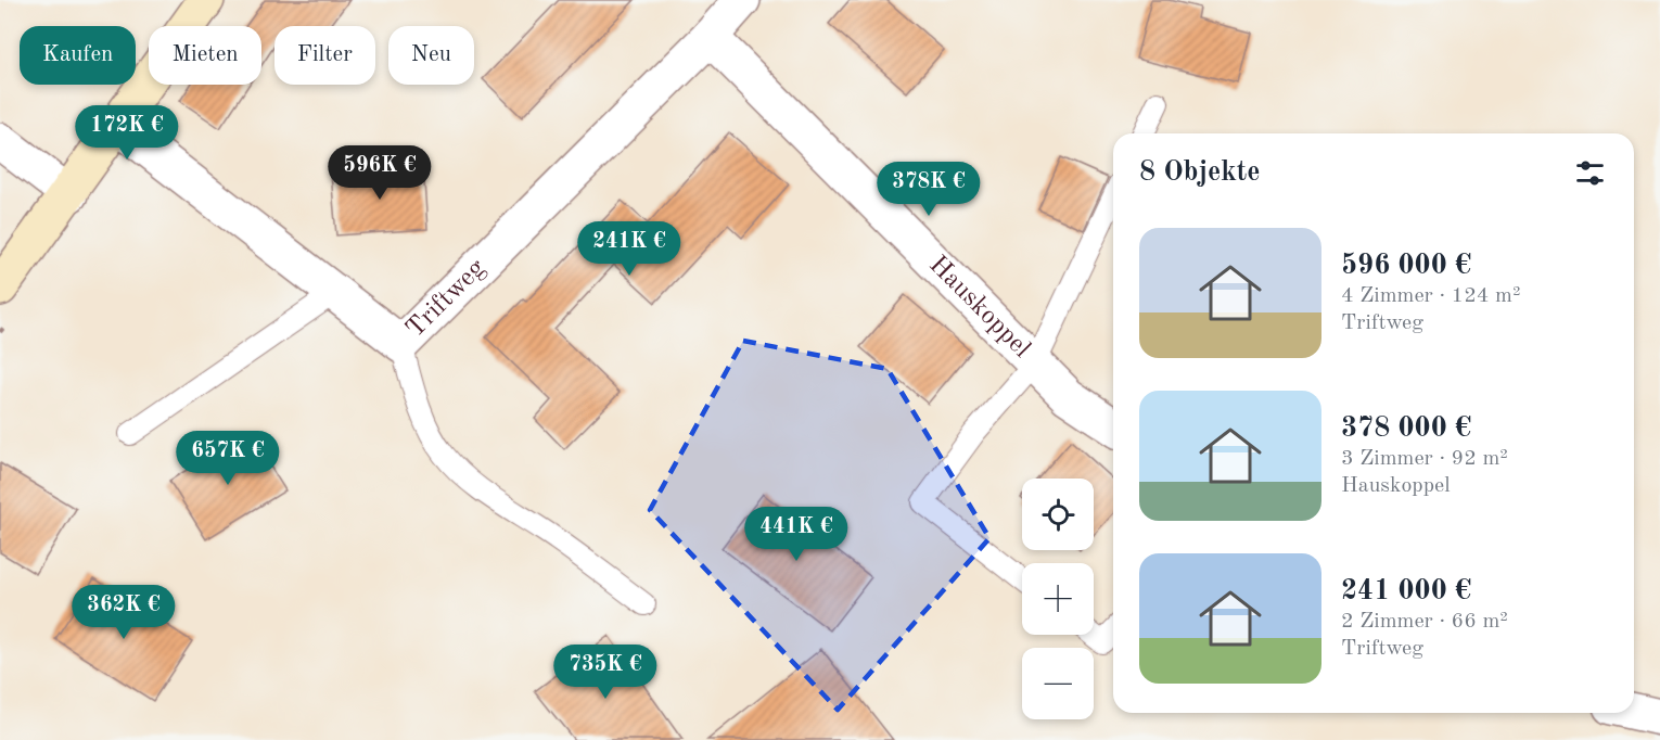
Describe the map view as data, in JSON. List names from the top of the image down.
{
  "streets": {
    "street": ["Triftweg", "Hauskoppel"]
  },
  "crossings": [
    ["Triftweg", "Hauskoppel"]
  ],
  "page": {
    "chip": [
      "Kaufen",
      "Mieten",
      "Filter",
      "Neu"
    ],
    "price": [
      "172K €",
      "596K €",
      "378K €",
      "241K €",
      "657K €",
      "441K €",
      "362K €",
      "735K €"
    ],
    "heading": "8 Objekte",
    "list": [
      {
        "name": "596 000 €",
        "note": "4 Zimmer · 124 m² · Triftweg"
      },
      {
        "name": "378 000 €",
        "note": "3 Zimmer · 92 m² · Hauskoppel"
      },
      {
        "name": "241 000 €",
        "note": "2 Zimmer · 66 m² · Triftweg"
      }
    ],
    "map_buttons": ["+", "−"]
  }
}
